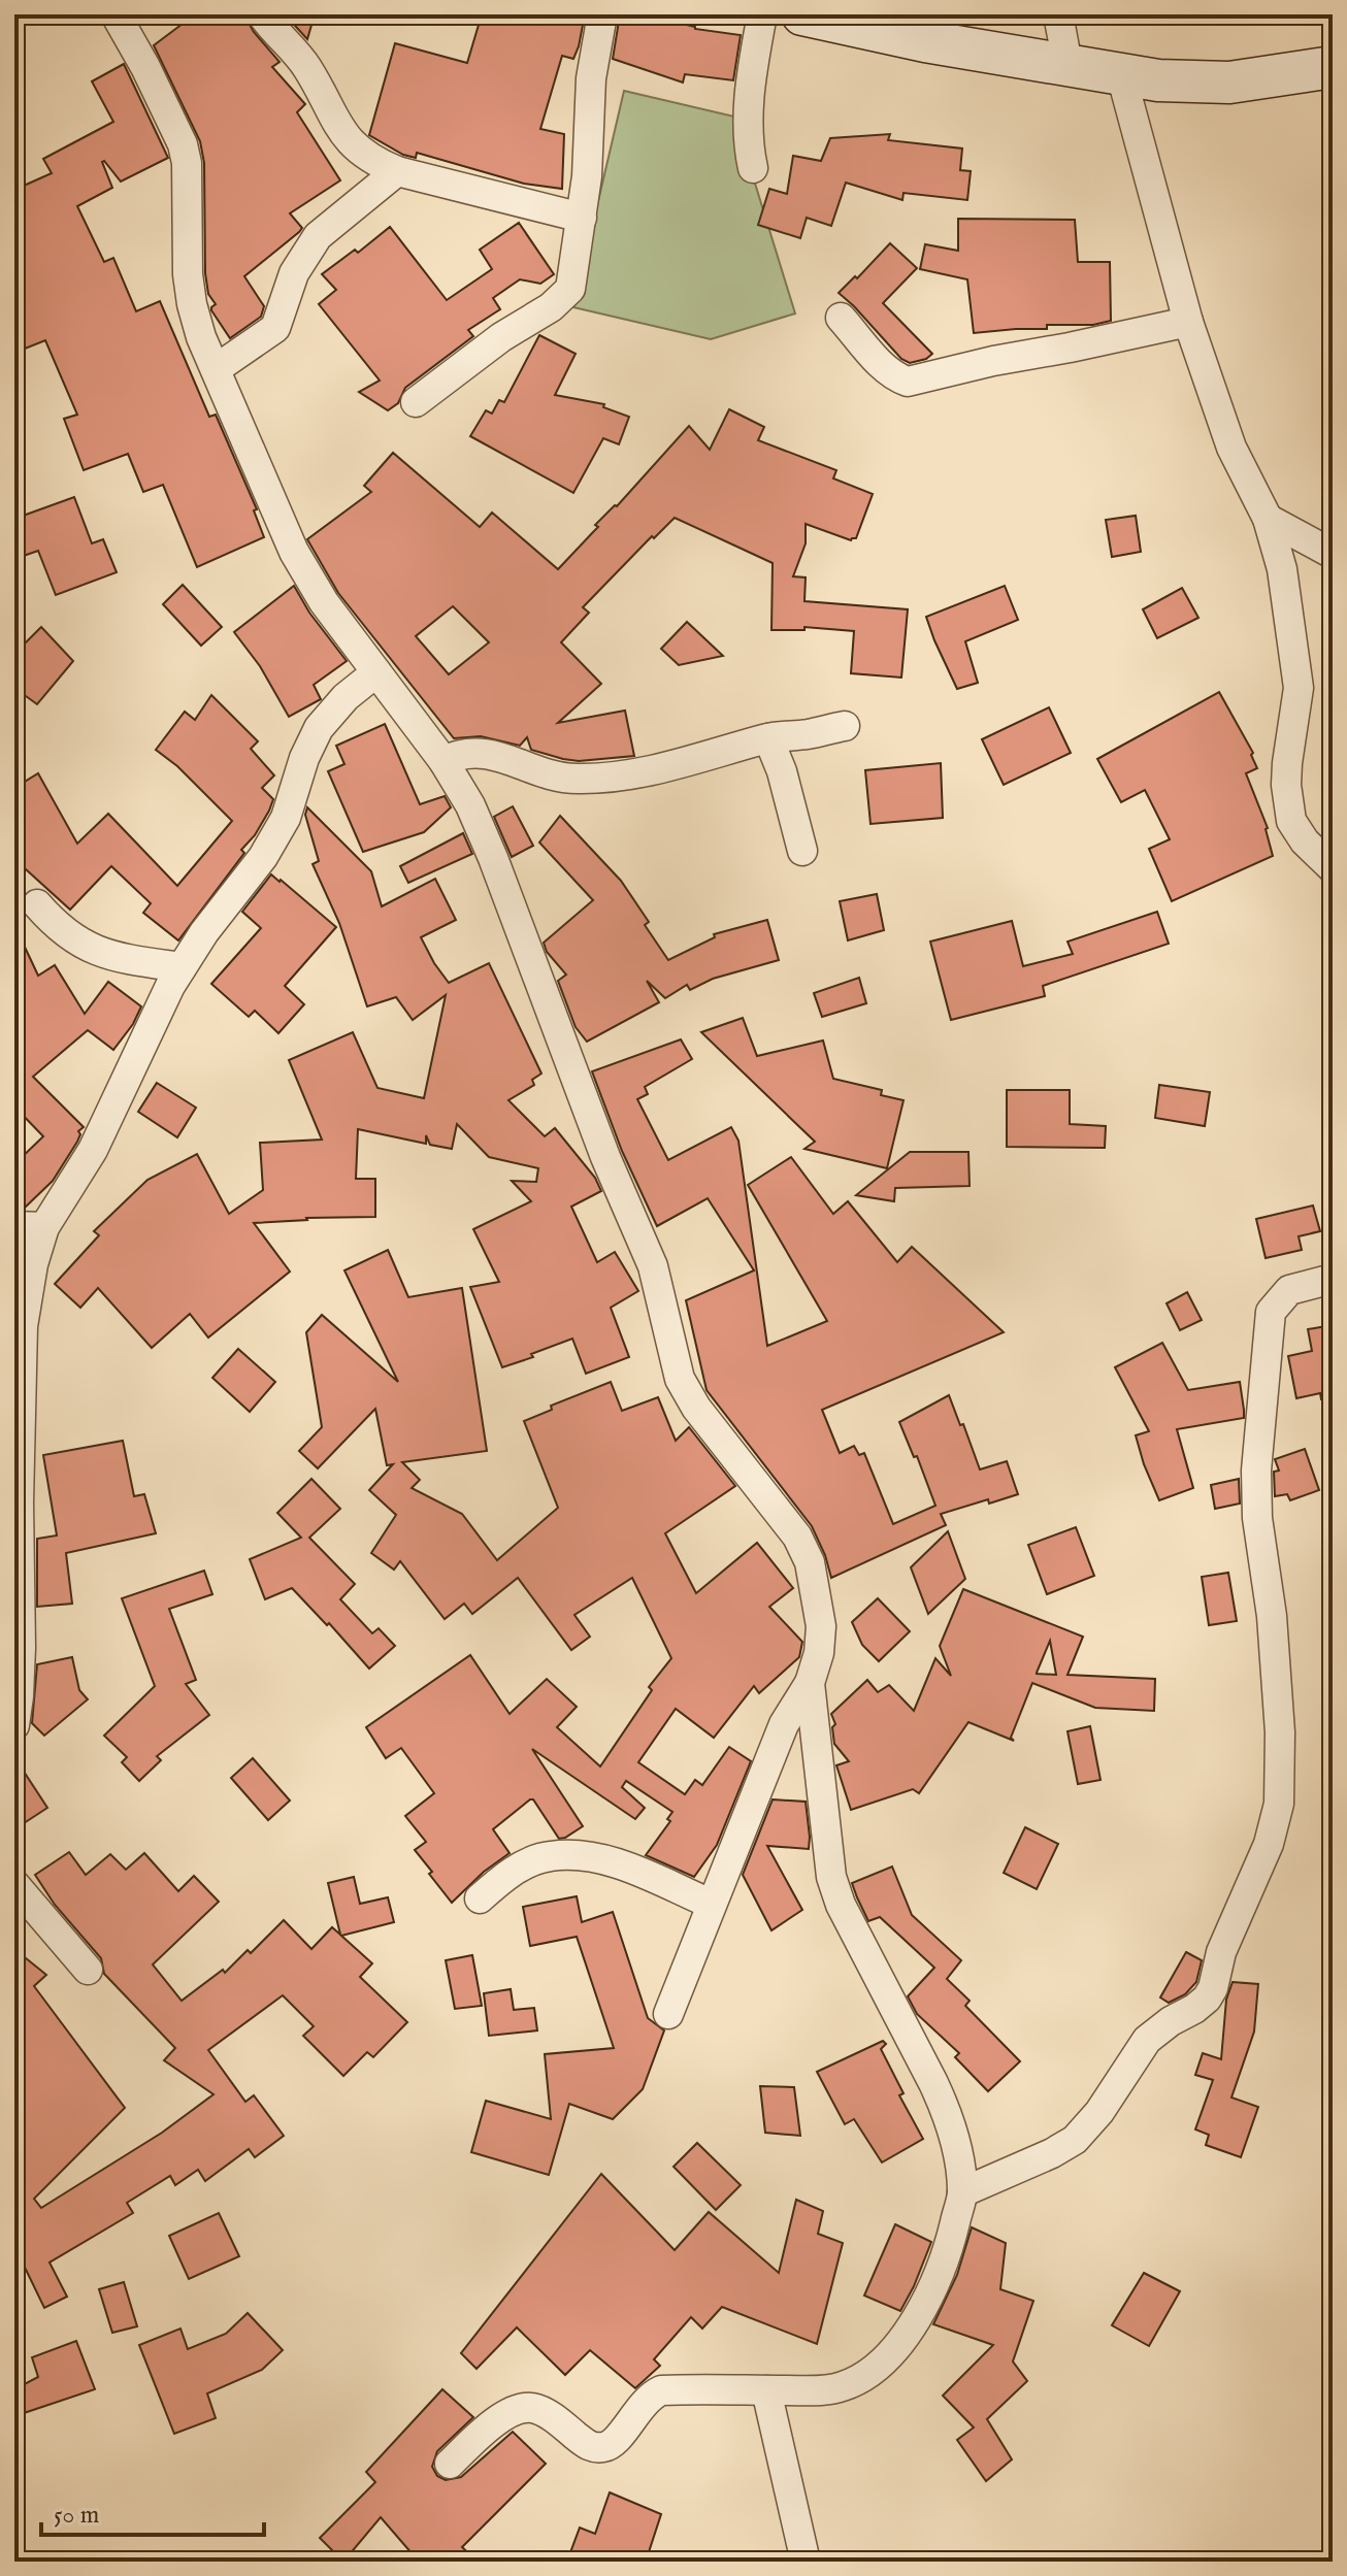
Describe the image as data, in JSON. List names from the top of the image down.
{
  "scale_bar": "50 m"
}
